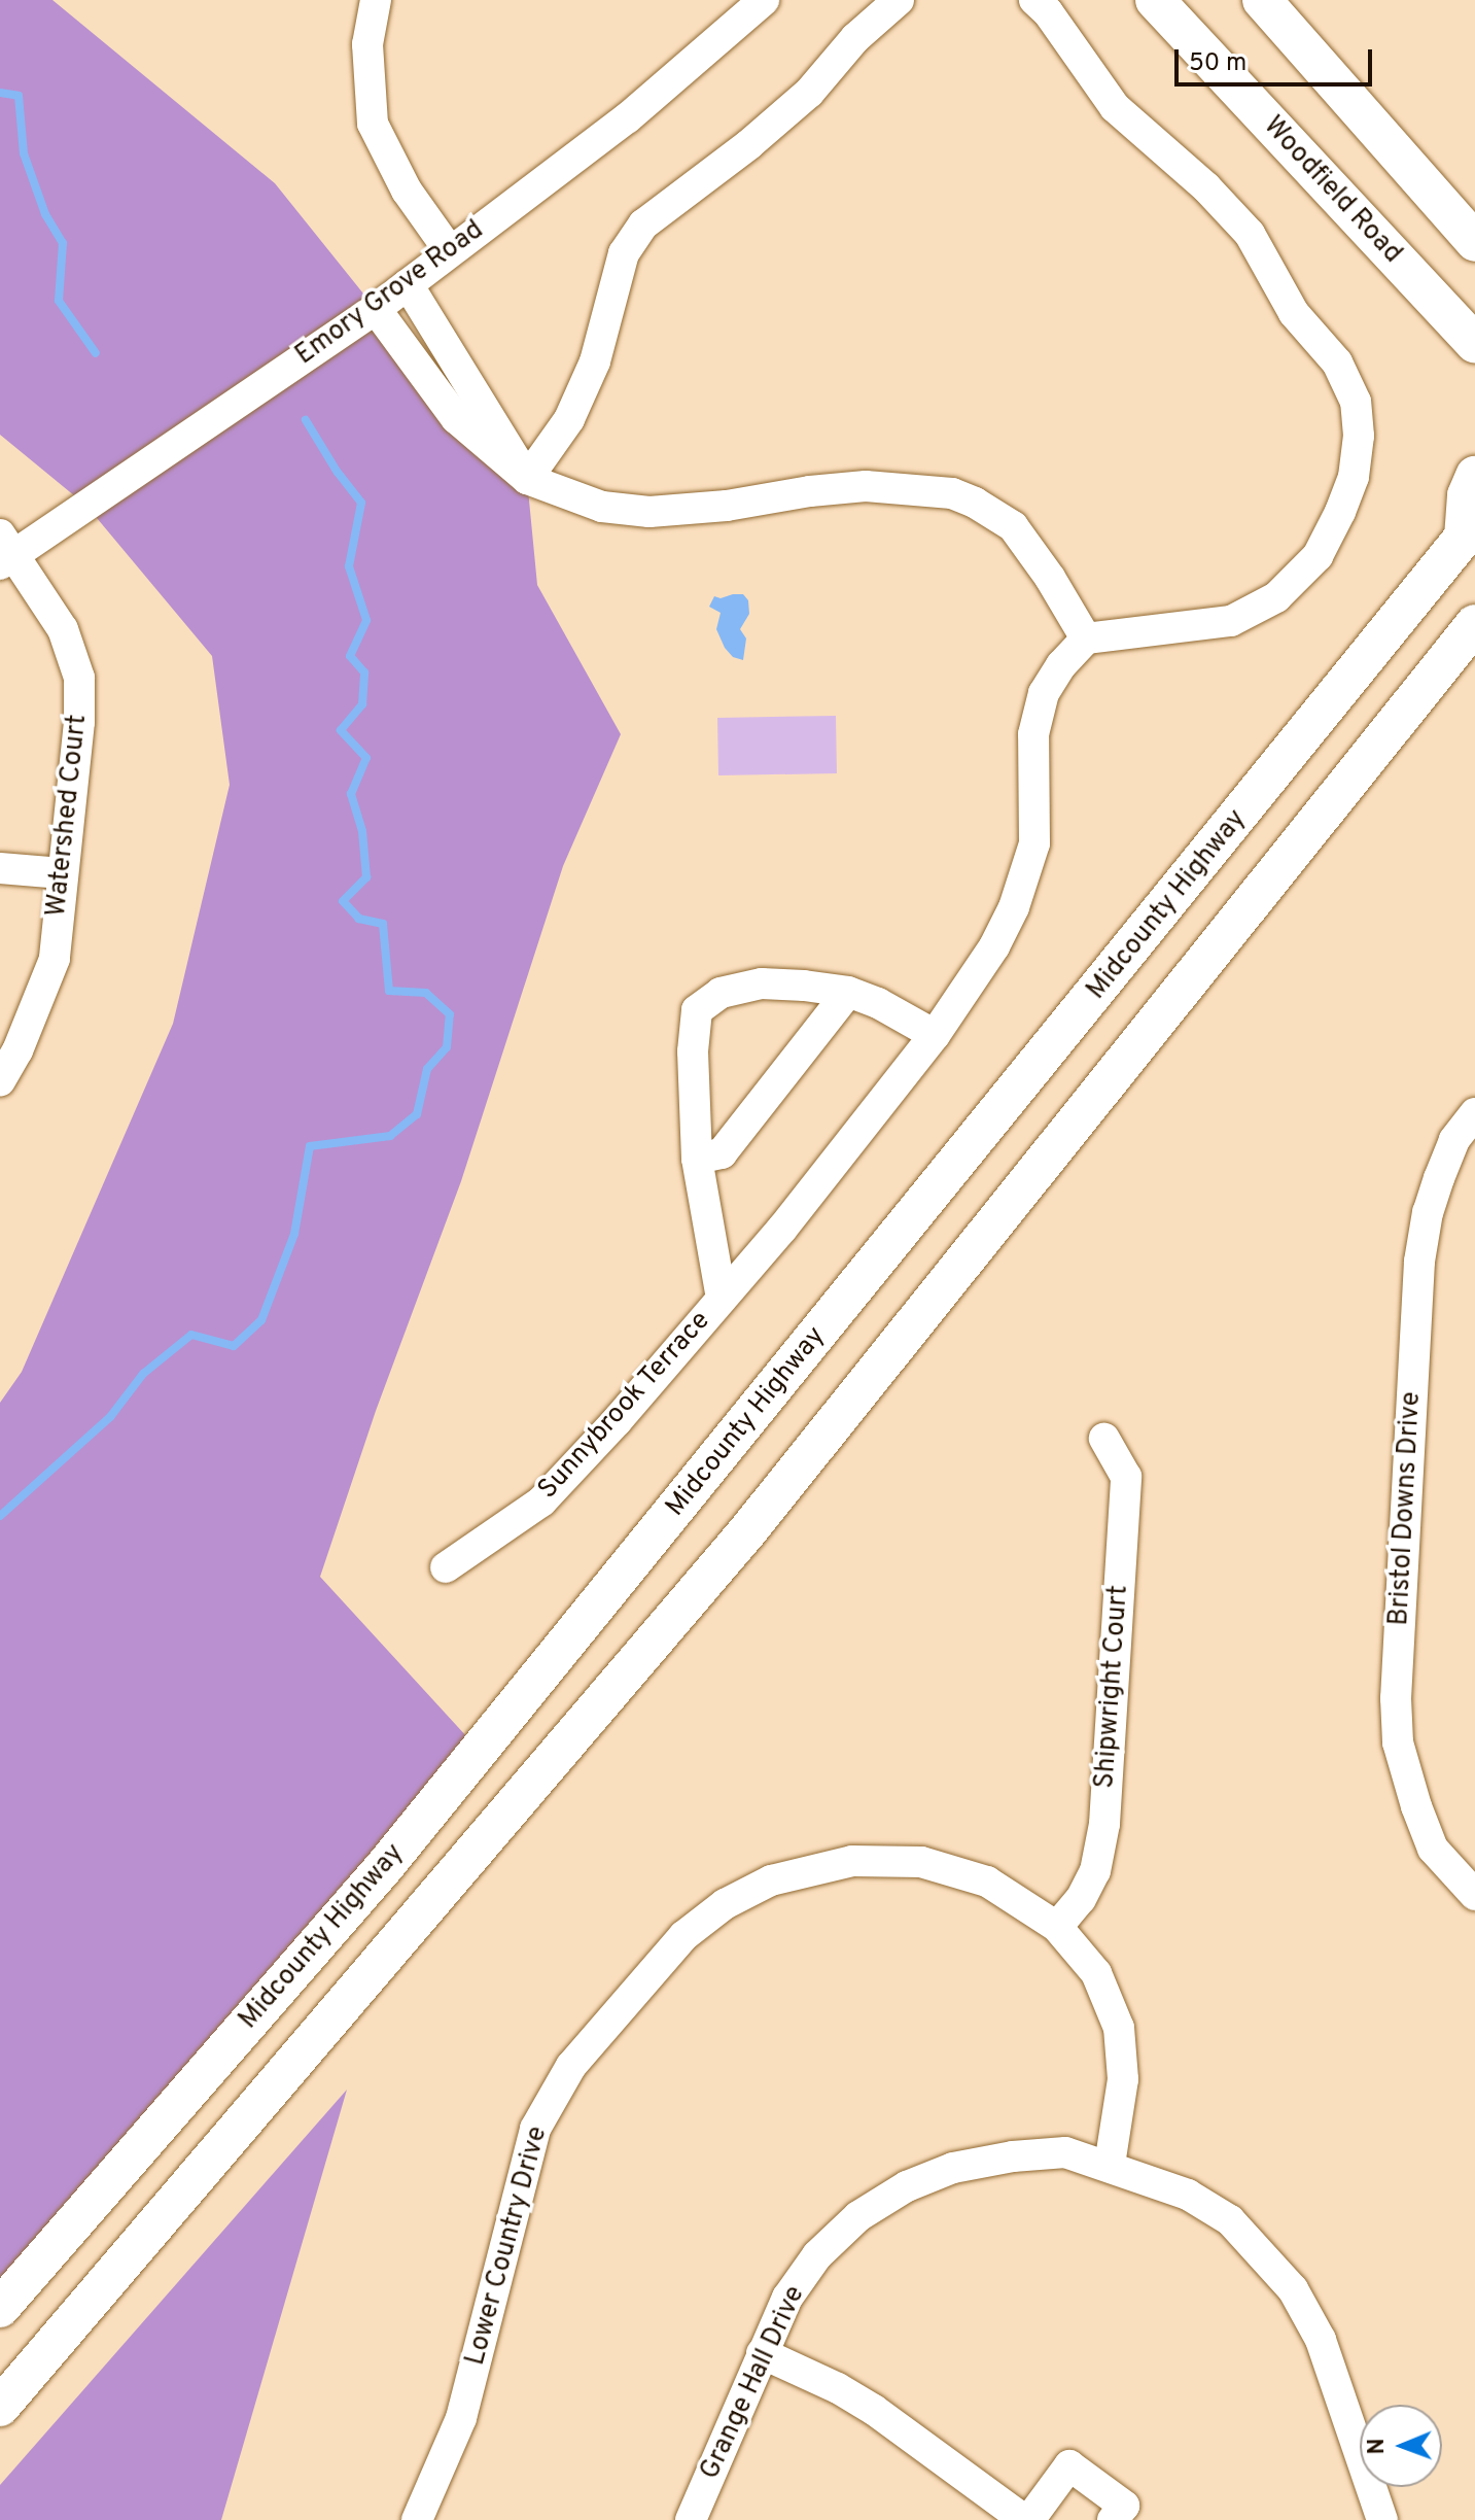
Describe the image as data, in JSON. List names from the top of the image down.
{
  "streets": {
    "main road": ["Woodfield Road", "Midcounty Highway"],
    "street": [
      "Emory Grove Road",
      "Watershed Court",
      "Sunnybrook Terrace",
      "Bristol Downs Drive",
      "Shipwright Court",
      "Lower Country Drive",
      "Grange Hall Drive"
    ]
  },
  "crossings": [
    ["Emory Grove Road", "Watershed Court"],
    ["Shipwright Court", "Lower Country Drive"],
    ["Lower Country Drive", "Grange Hall Drive"]
  ],
  "scale_bar": "50 m",
  "north": "left"
}
